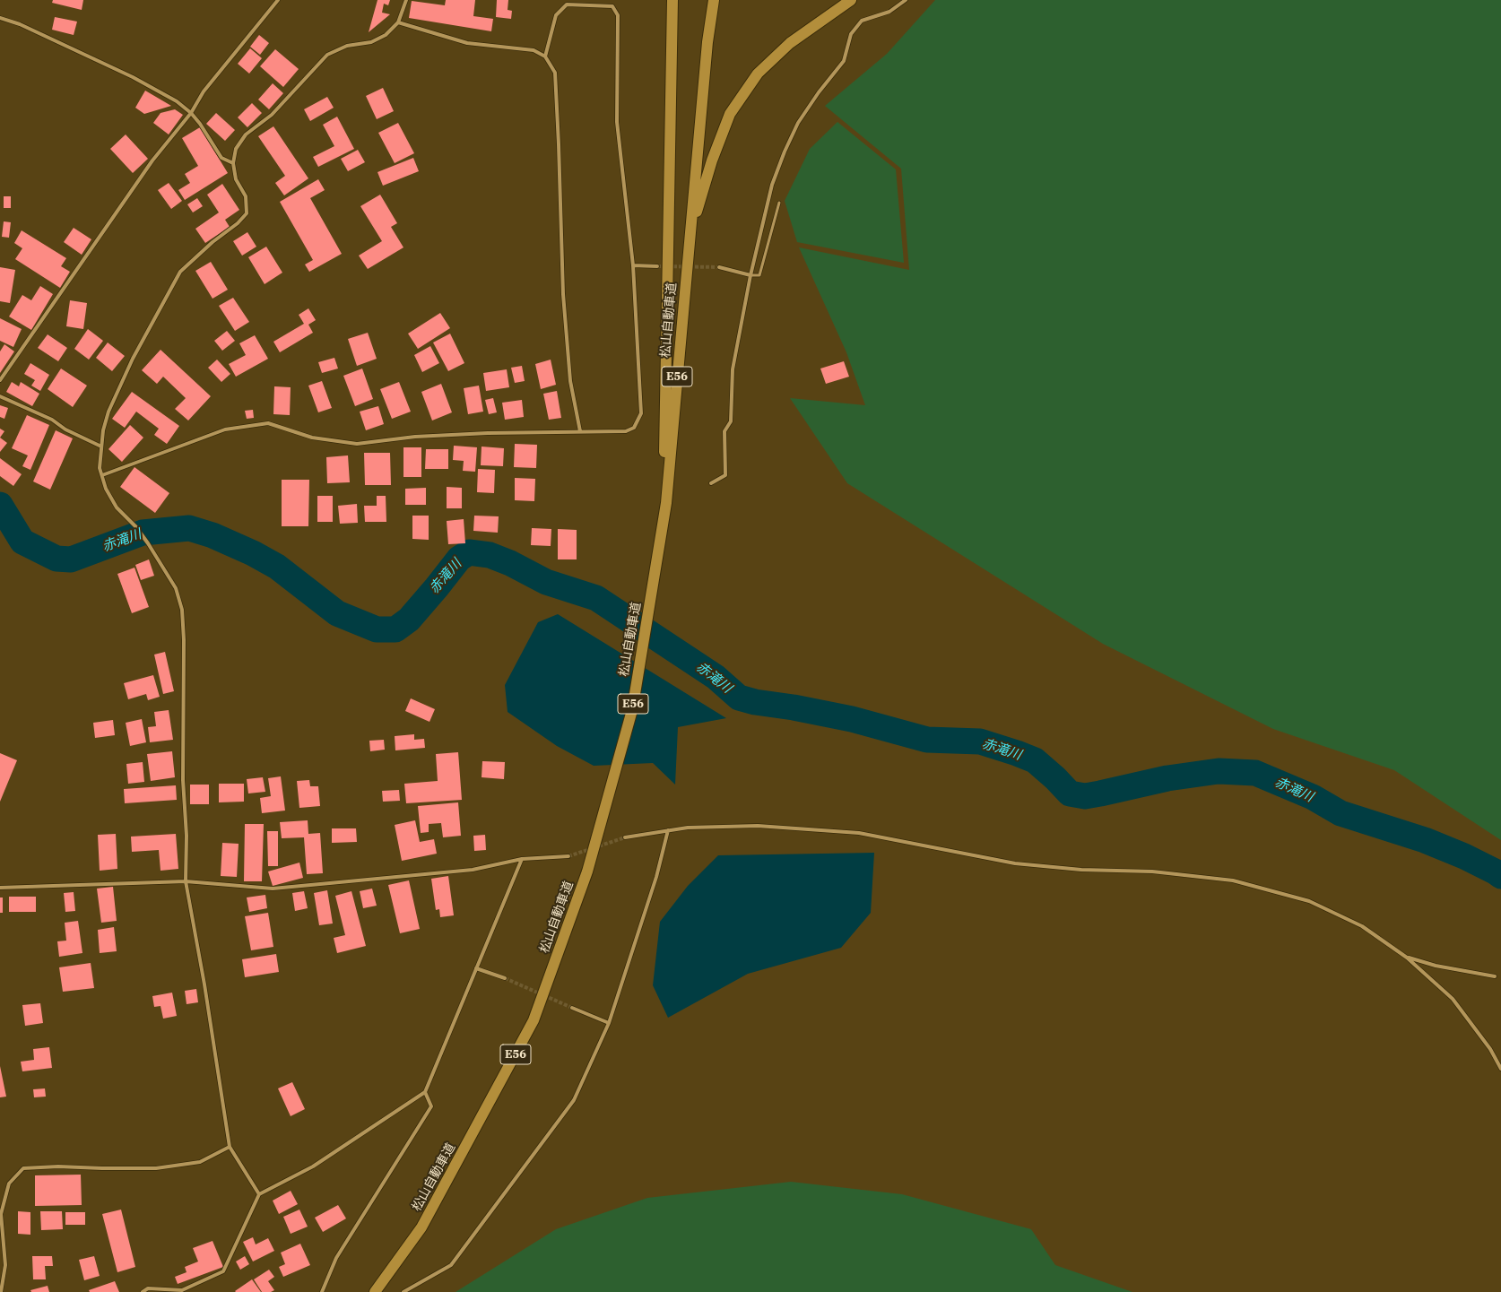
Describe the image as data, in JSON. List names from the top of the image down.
{
  "streets": {
    "highway": ["松山自動車道", "E56"]
  },
  "water": ["赤滝川"]
}
